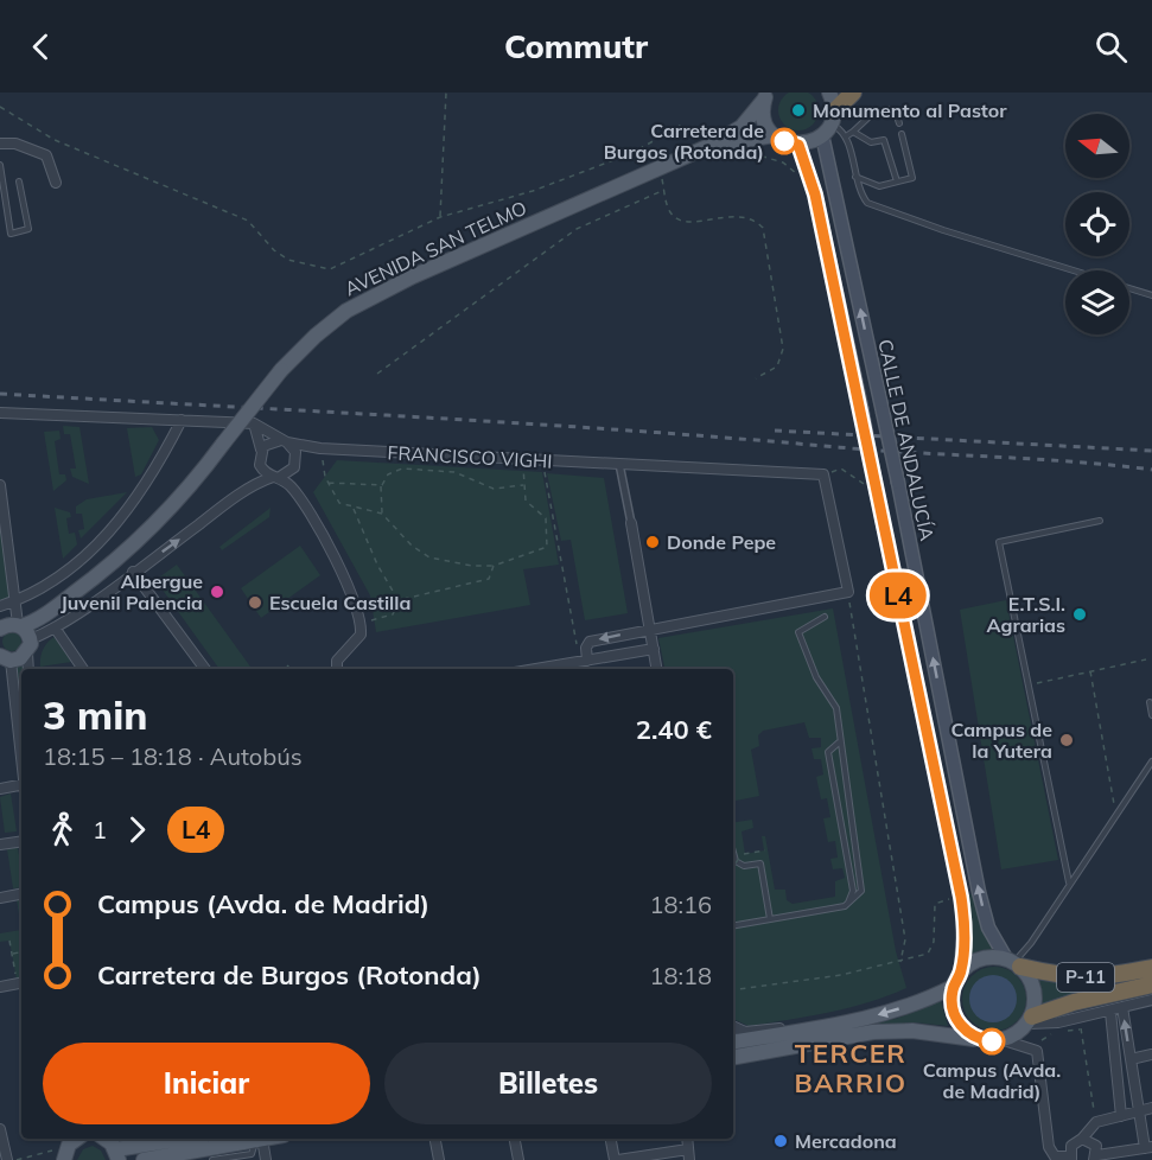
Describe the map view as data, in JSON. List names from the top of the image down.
{
  "streets": {
    "highway": ["P-11"],
    "main road": ["AVENIDA SAN TELMO", "CALLE DE ANDALUCÍA"],
    "street": ["FRANCISCO VIGHI"]
  },
  "crossings": [
    ["CALLE DE ANDALUCÍA", "P-11"]
  ],
  "districts": ["TERCER BARRIO"],
  "places": [
    "Monumento al Pastor",
    "Carretera de Burgos (Rotonda)",
    "Donde Pepe",
    "Albergue Juvenil Palencia",
    "Escuela Castilla",
    "E.T.S.I. Agrarias",
    "Campus de la Yutera",
    "Campus (Avda. de Madrid)",
    "Mercadona"
  ],
  "lines": ["bus line L4"],
  "north": "left",
  "page": {
    "header": "Commutr",
    "on_map": "L4",
    "heading": ["3 min", "18:15 – 18:18 · Autobús", "2.40 €"],
    "legs": ["1", "L4"],
    "list": [
      {
        "name": "Campus (Avda. de Madrid)",
        "value": "18:16"
      },
      {
        "name": "Carretera de Burgos (Rotonda)",
        "value": "18:18"
      }
    ],
    "buttons": ["Iniciar", "Billetes"]
  }
}
